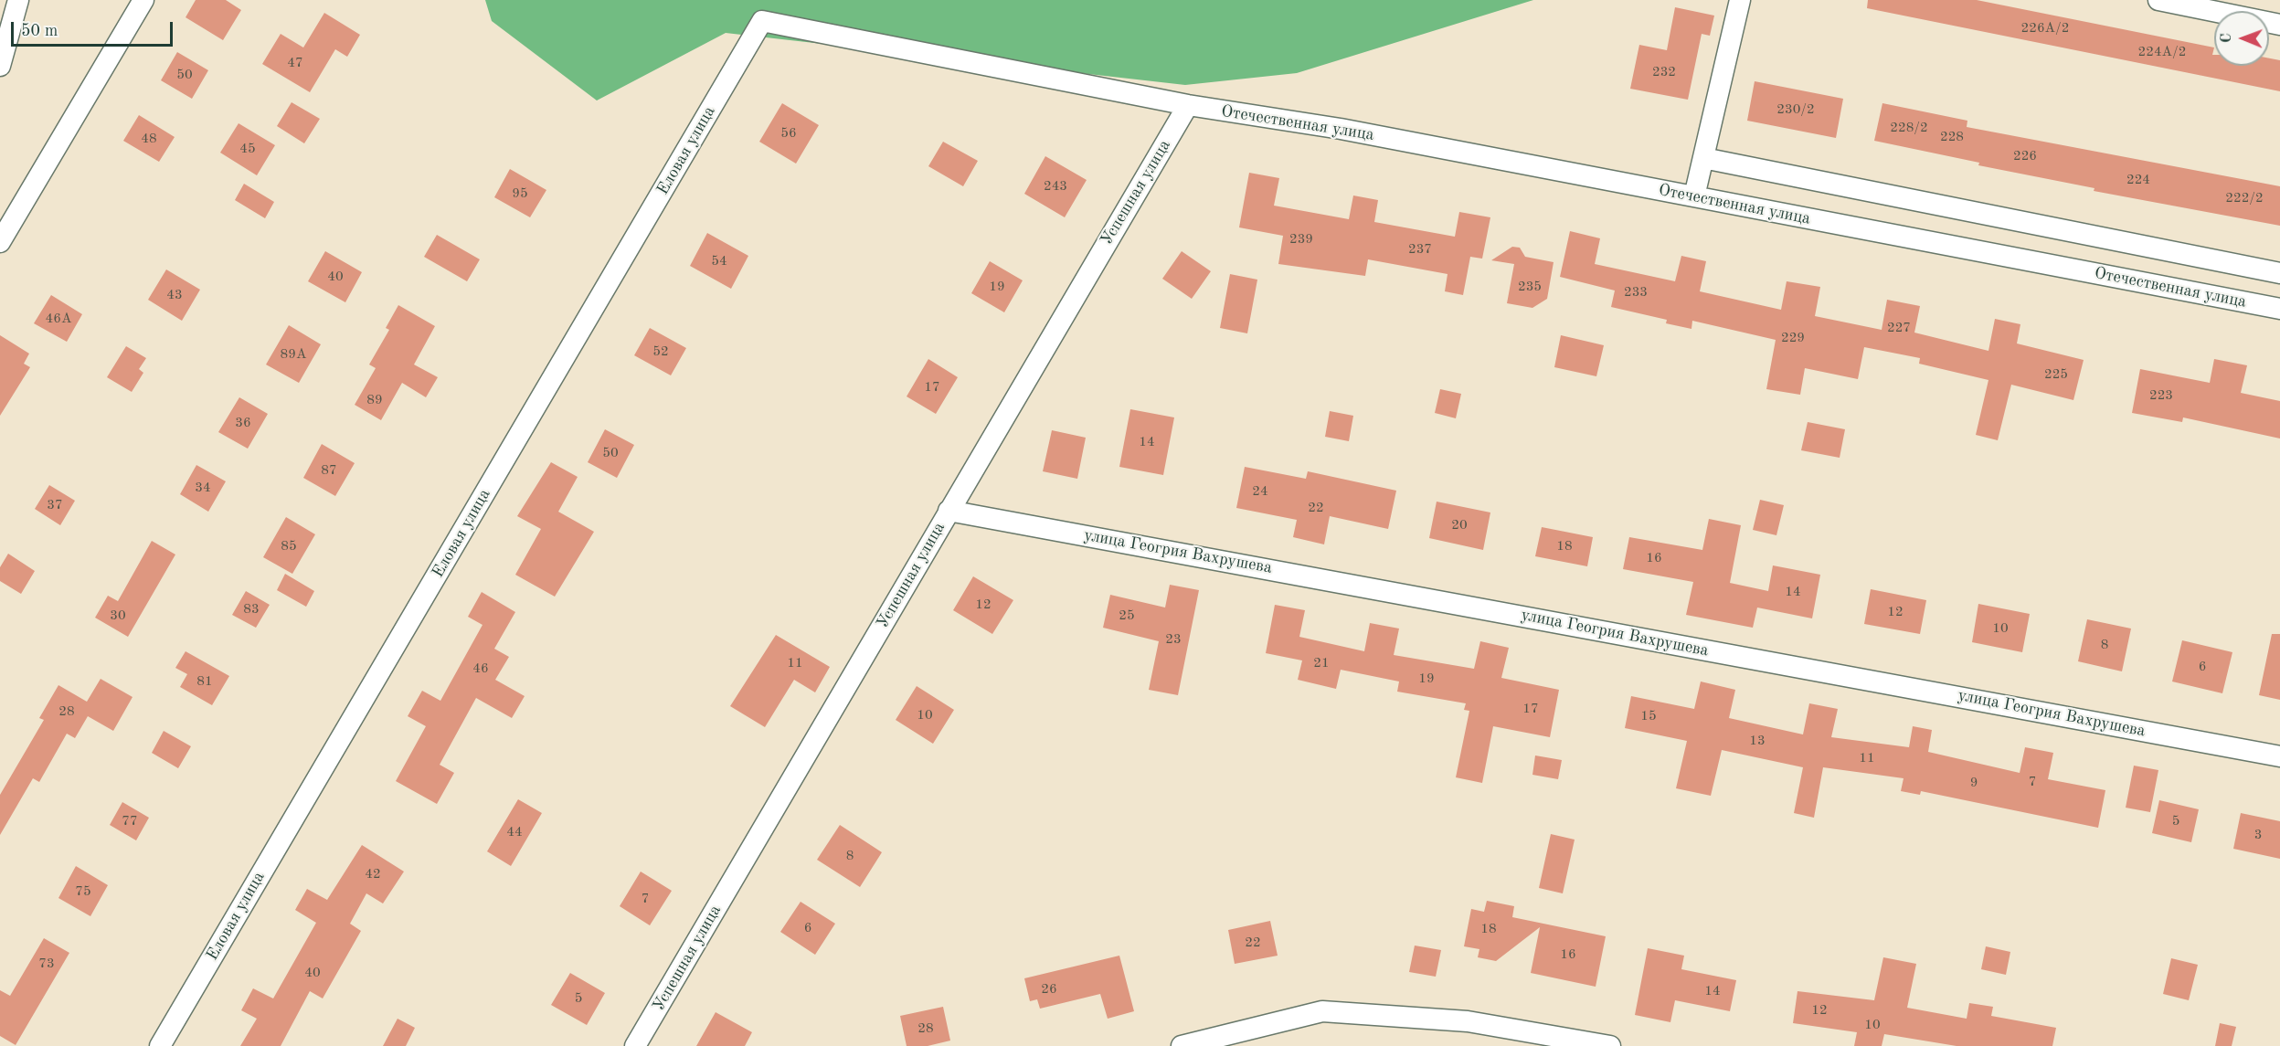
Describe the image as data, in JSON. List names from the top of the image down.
{
  "streets": {
    "street": [
      "Отечественная улица",
      "Еловая улица",
      "Успешная улица",
      "улица Геогрия Вахрушева"
    ]
  },
  "crossings": [
    ["Отечественная улица", "Еловая улица"],
    ["Отечественная улица", "Успешная улица"],
    ["Успешная улица", "улица Геогрия Вахрушева"]
  ],
  "house_numbers": [
    "226А/2",
    "224А/2",
    "47",
    "232",
    "50",
    "230/2",
    "228/2",
    "56",
    "228",
    "48",
    "45",
    "226",
    "224",
    "243",
    "95",
    "222/2",
    "239",
    "237",
    "54",
    "40",
    "19",
    "235",
    "233",
    "43",
    "46А",
    "227",
    "229",
    "52",
    "89А",
    "225",
    "17",
    "223",
    "89",
    "36",
    "14",
    "50",
    "87",
    "34",
    "24",
    "37",
    "22",
    "20",
    "85",
    "18",
    "16",
    "14",
    "12",
    "83",
    "12",
    "30",
    "25",
    "10",
    "23",
    "8",
    "11",
    "21",
    "6",
    "46",
    "19",
    "81",
    "17",
    "28",
    "10",
    "15",
    "13",
    "11",
    "7",
    "9",
    "77",
    "5",
    "44",
    "3",
    "8",
    "42",
    "75",
    "7",
    "6",
    "18",
    "22",
    "16",
    "73",
    "40",
    "26",
    "14",
    "5",
    "12",
    "10",
    "28"
  ],
  "scale_bar": "50 m",
  "north": "left"
}
